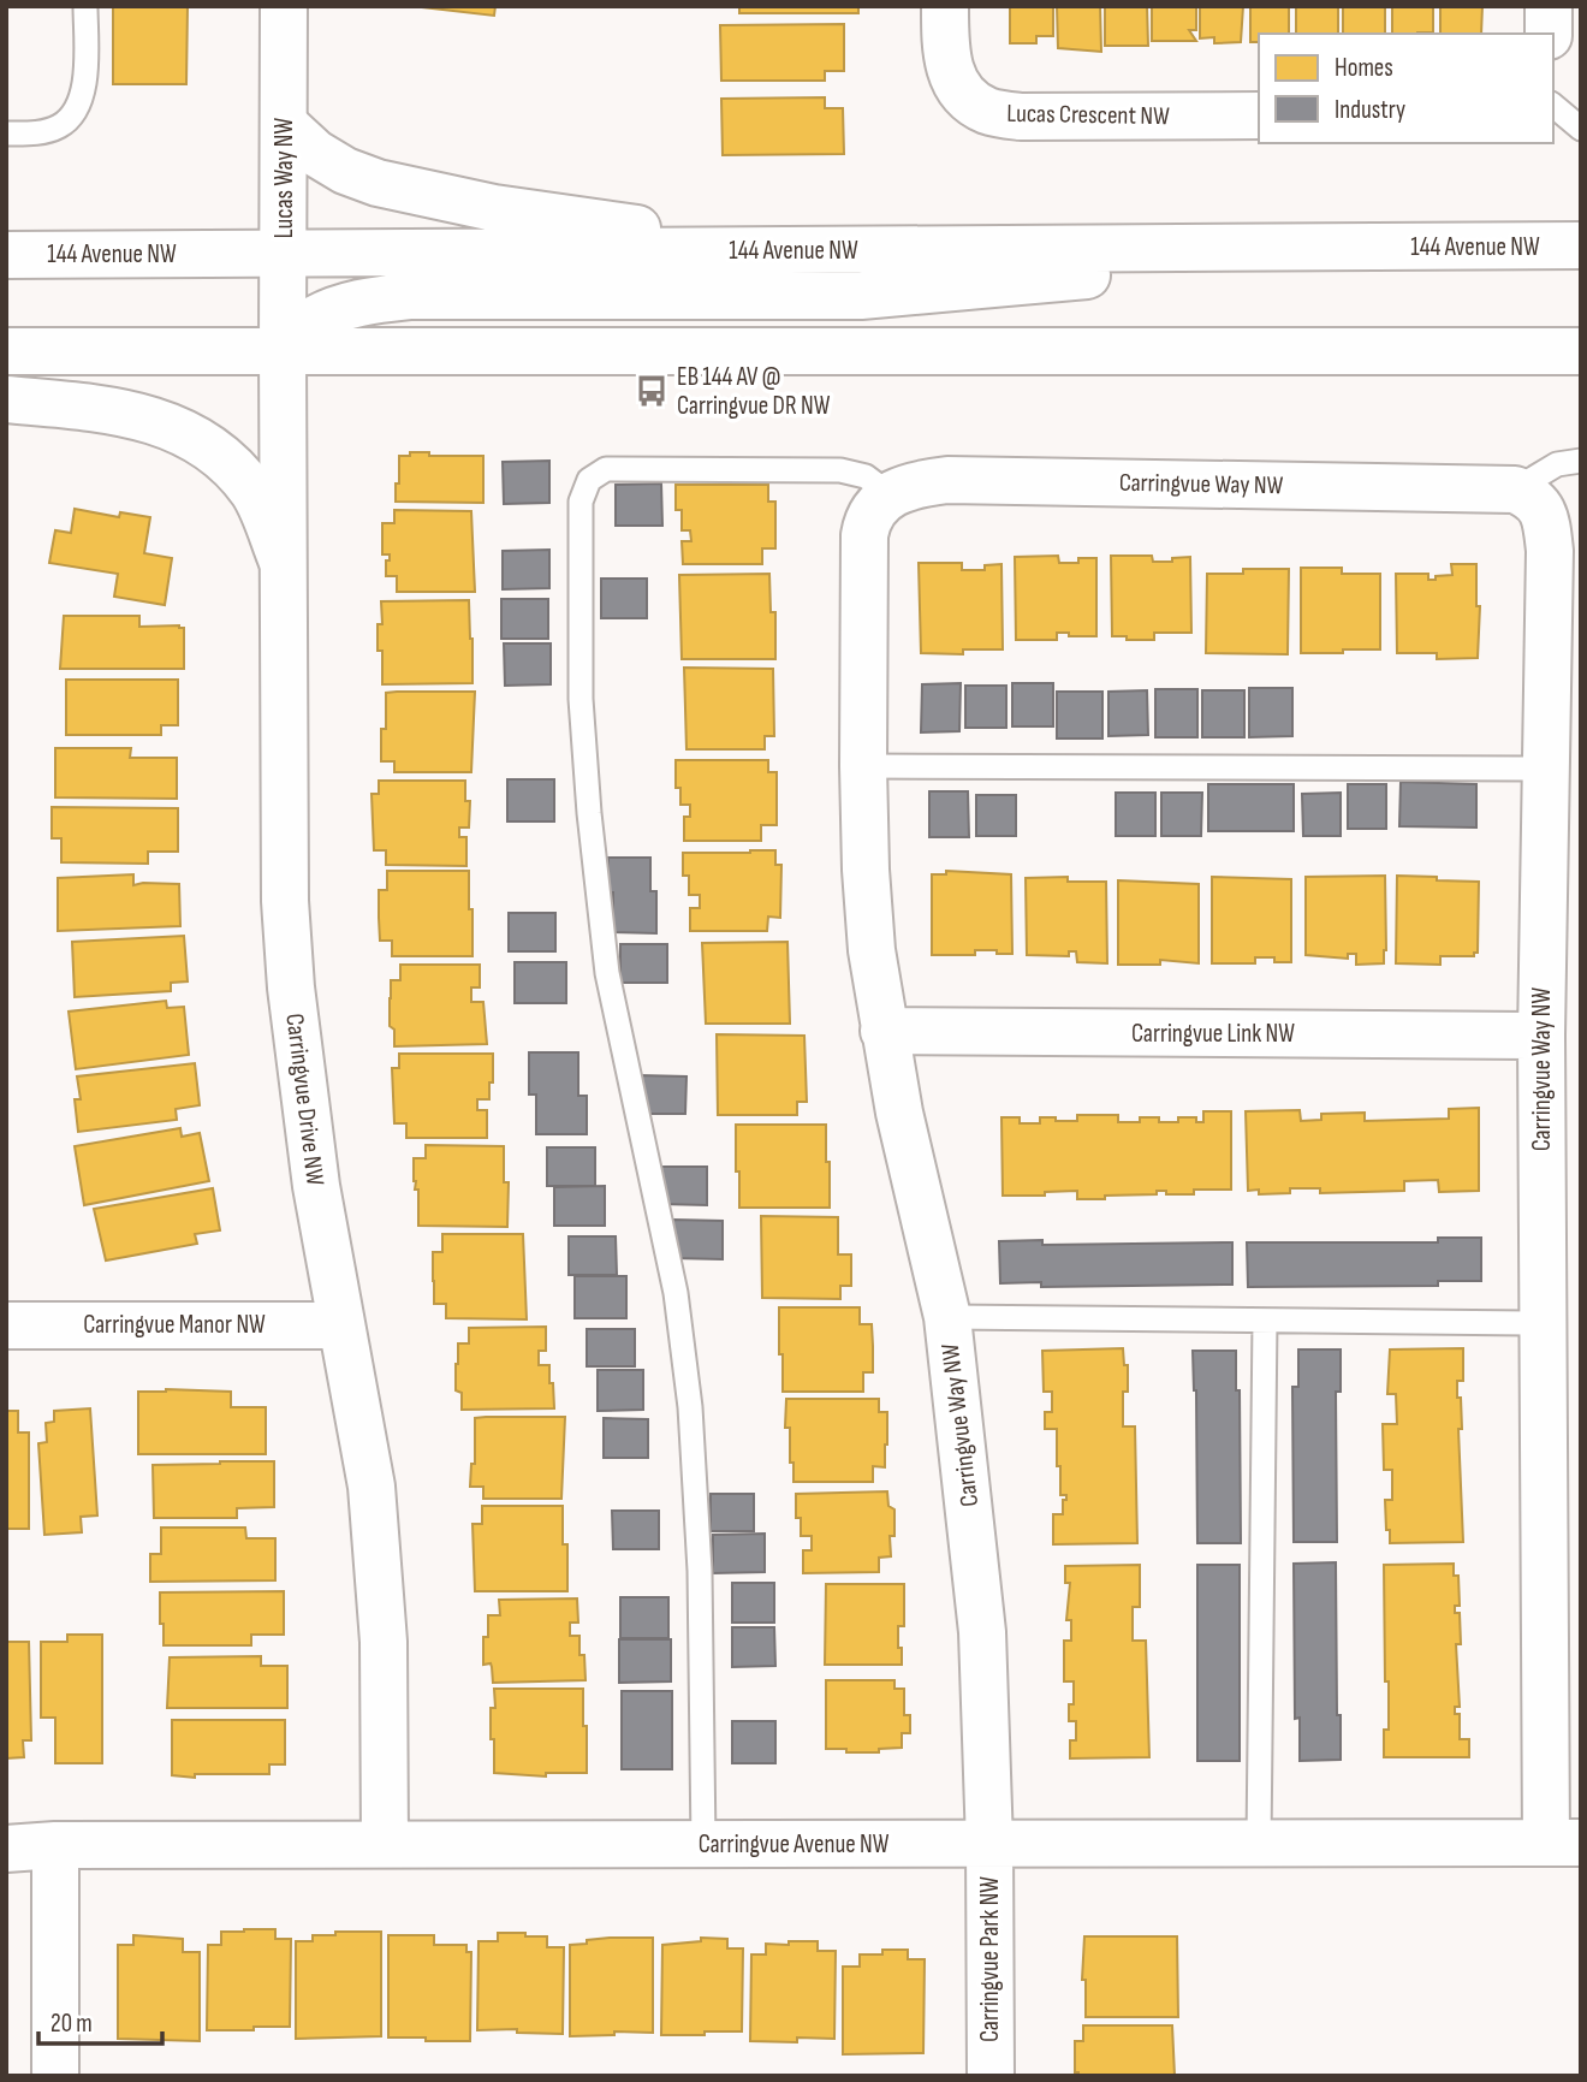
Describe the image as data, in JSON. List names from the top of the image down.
{
  "streets": {
    "street": [
      "Lucas Crescent NW",
      "Lucas Way NW",
      "144 Avenue NW",
      "Carringvue Way NW",
      "Carringvue Link NW",
      "Carringvue Drive NW",
      "Carringvue Manor NW",
      "Carringvue Avenue NW",
      "Carringvue Park NW"
    ]
  },
  "crossings": [
    ["Lucas Way NW", "144 Avenue NW"],
    ["Lucas Way NW", "Carringvue Drive NW"],
    ["Carringvue Way NW", "Carringvue Link NW"],
    ["Carringvue Way NW", "Carringvue Avenue NW"],
    ["Carringvue Way NW", "Carringvue Park NW"],
    ["Carringvue Drive NW", "Carringvue Manor NW"],
    ["Carringvue Drive NW", "Carringvue Avenue NW"],
    ["Carringvue Avenue NW", "Carringvue Park NW"]
  ],
  "places": {
    "bus stop": ["EB 144 AV @ Carringvue DR NW"]
  },
  "legend": ["Homes", "Industry"],
  "scale_bar": "20 m"
}
